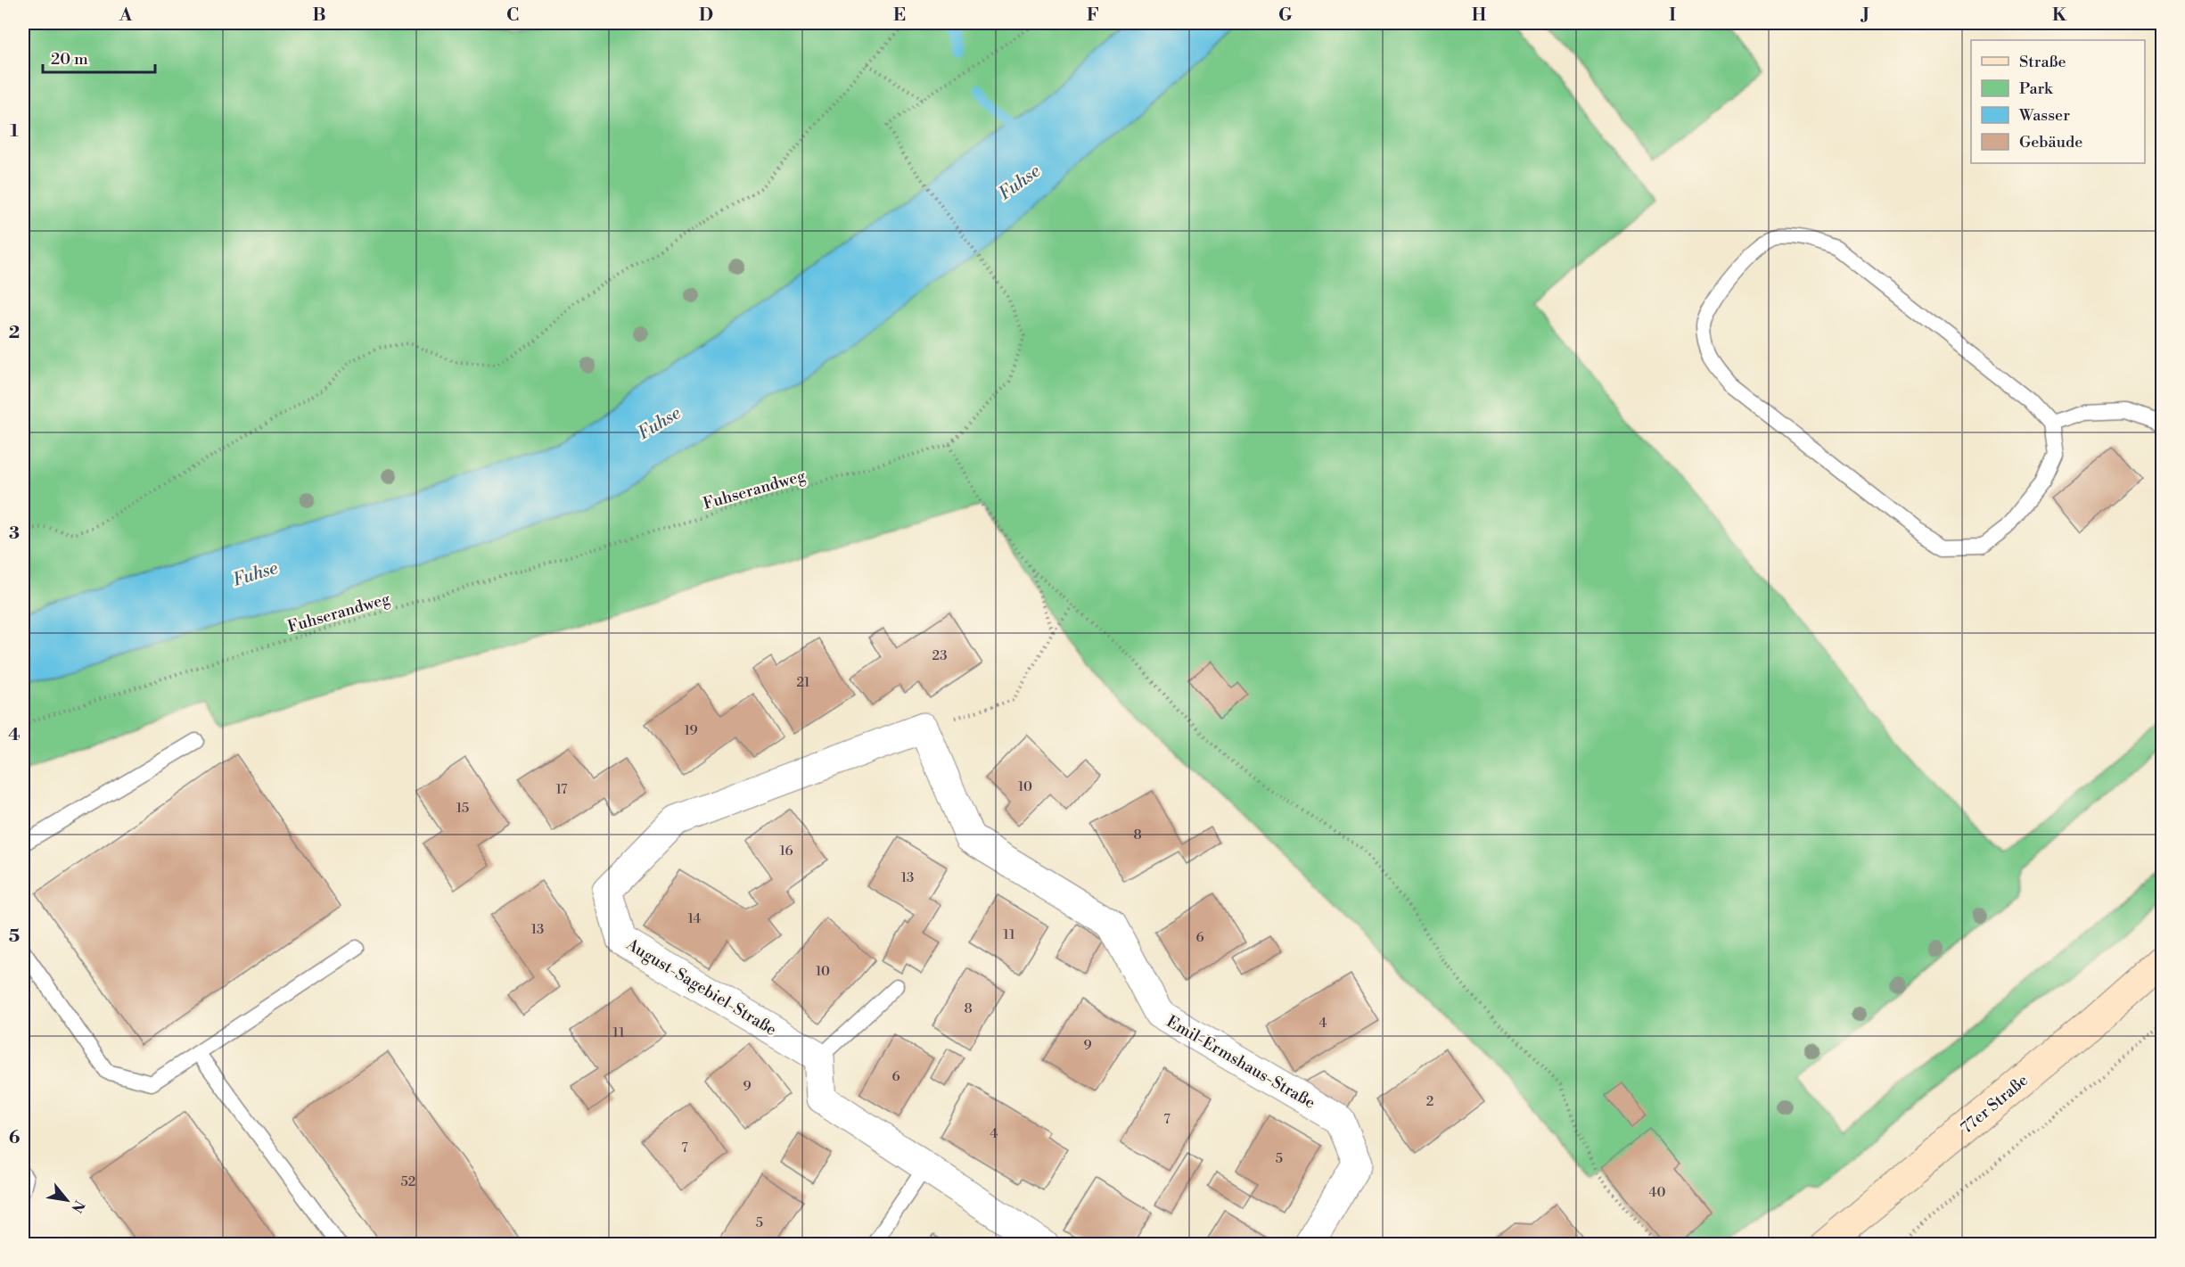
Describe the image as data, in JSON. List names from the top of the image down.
{
  "streets": {
    "street": ["August-Sagebiel-Straße", "Emil-Ermshaus-Straße", "77er Straße"],
    "path": ["Fuhserandweg"]
  },
  "crossings": [
    ["August-Sagebiel-Straße", "Emil-Ermshaus-Straße"]
  ],
  "water": ["Fuhse"],
  "house_numbers": [
    "23",
    "21",
    "19",
    "10",
    "17",
    "15",
    "8",
    "16",
    "13",
    "14",
    "13",
    "11",
    "6",
    "10",
    "8",
    "4",
    "11",
    "9",
    "6",
    "9",
    "2",
    "7",
    "4",
    "7",
    "5",
    "52",
    "40",
    "5"
  ],
  "legend": [
    "Straße",
    "Park",
    "Wasser",
    "Gebäude"
  ],
  "scale_bar": "20 m",
  "north": "bottom right",
  "grid": {
    "columns": [
      "A",
      "B",
      "C",
      "D",
      "E",
      "F",
      "G",
      "H",
      "I",
      "J",
      "K"
    ],
    "rows": [
      "1",
      "2",
      "3",
      "4",
      "5",
      "6"
    ]
  }
}
